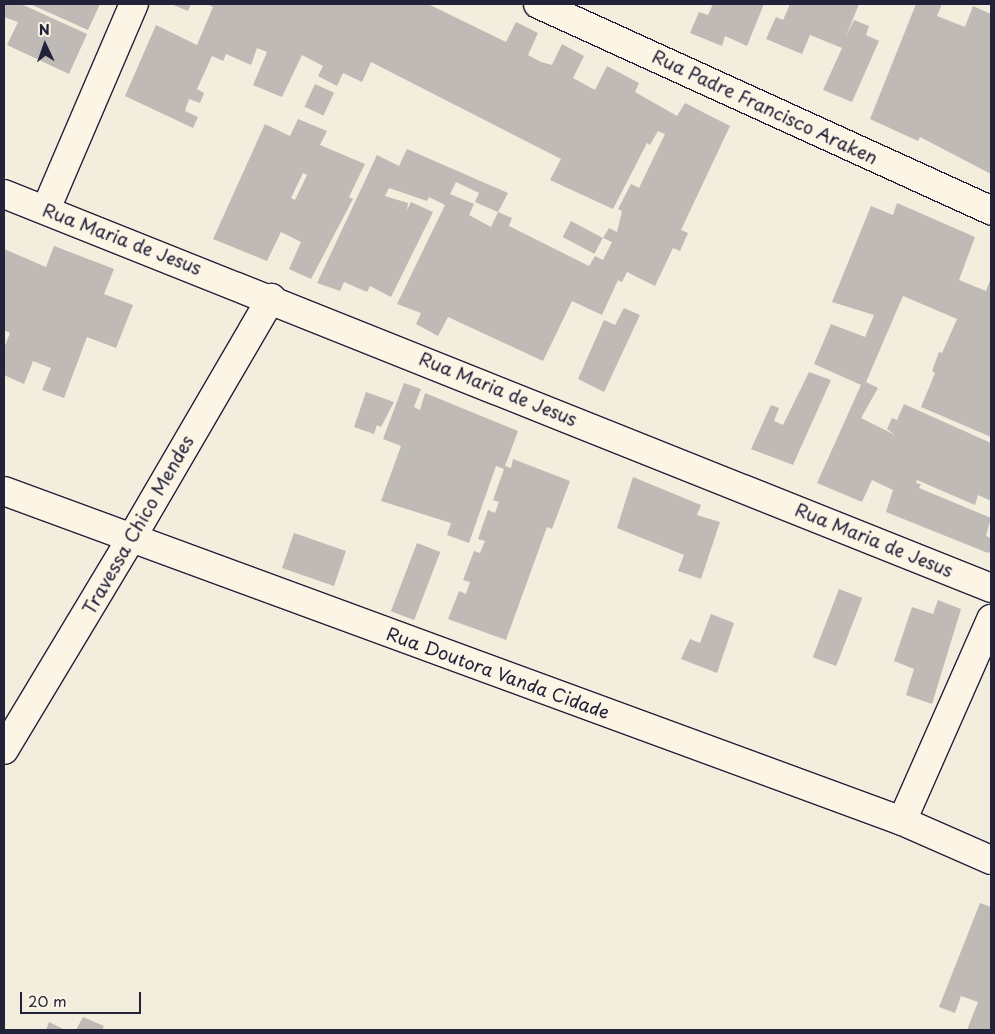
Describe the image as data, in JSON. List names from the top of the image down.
{
  "streets": {
    "street": [
      "Rua Padre Francisco Araken",
      "Rua Maria de Jesus",
      "Travessa Chico Mendes",
      "Rua Doutora Vanda Cidade"
    ]
  },
  "crossings": [
    ["Rua Maria de Jesus", "Travessa Chico Mendes"],
    ["Travessa Chico Mendes", "Rua Doutora Vanda Cidade"]
  ],
  "scale_bar": "20 m",
  "north": "top"
}
